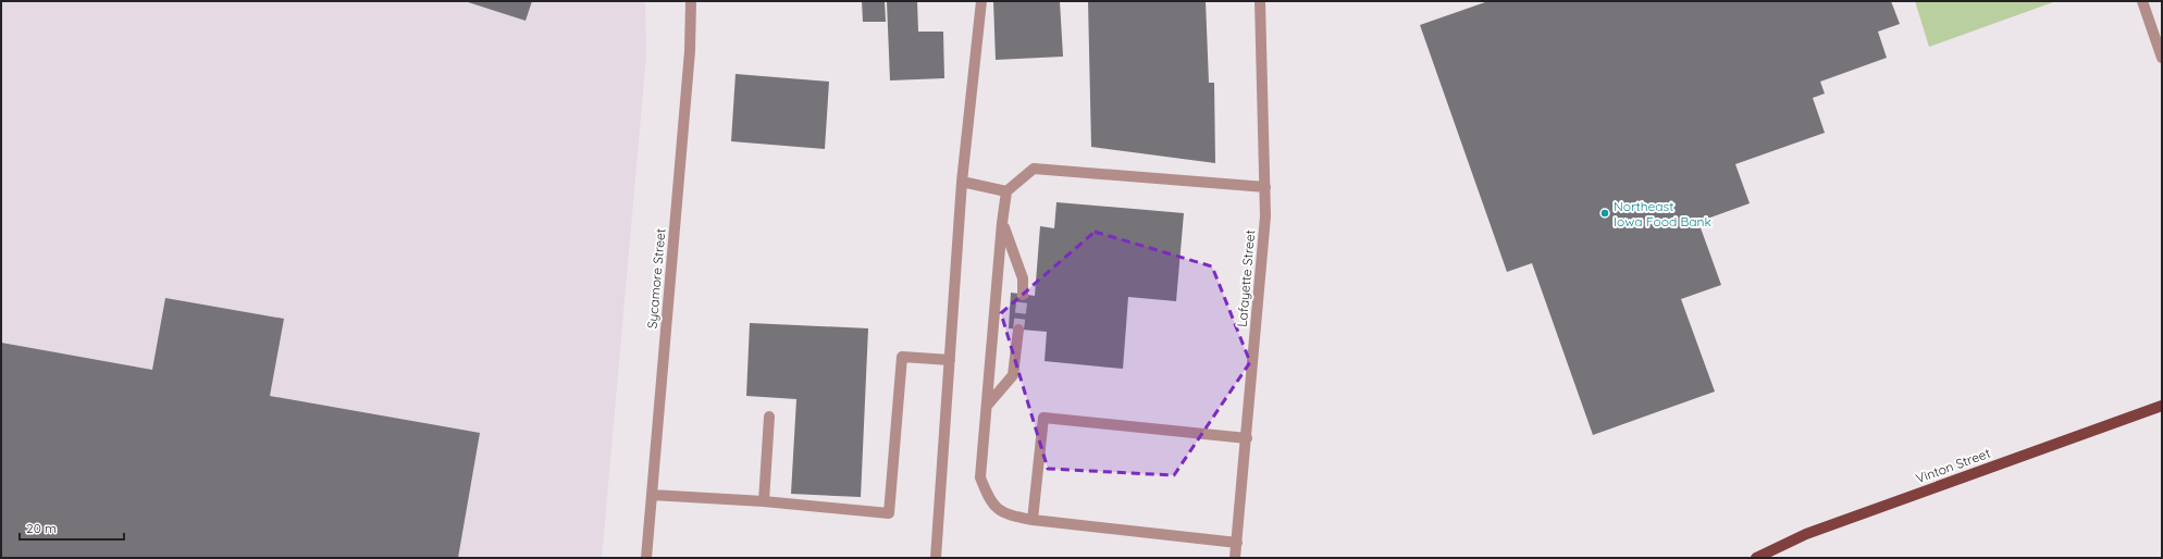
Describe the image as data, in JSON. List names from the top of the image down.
{
  "streets": {
    "main road": ["Vinton Street"],
    "street": ["Sycamore Street", "Lafayette Street"]
  },
  "places": ["Northeast Iowa Food Bank"],
  "scale_bar": "20 m"
}
